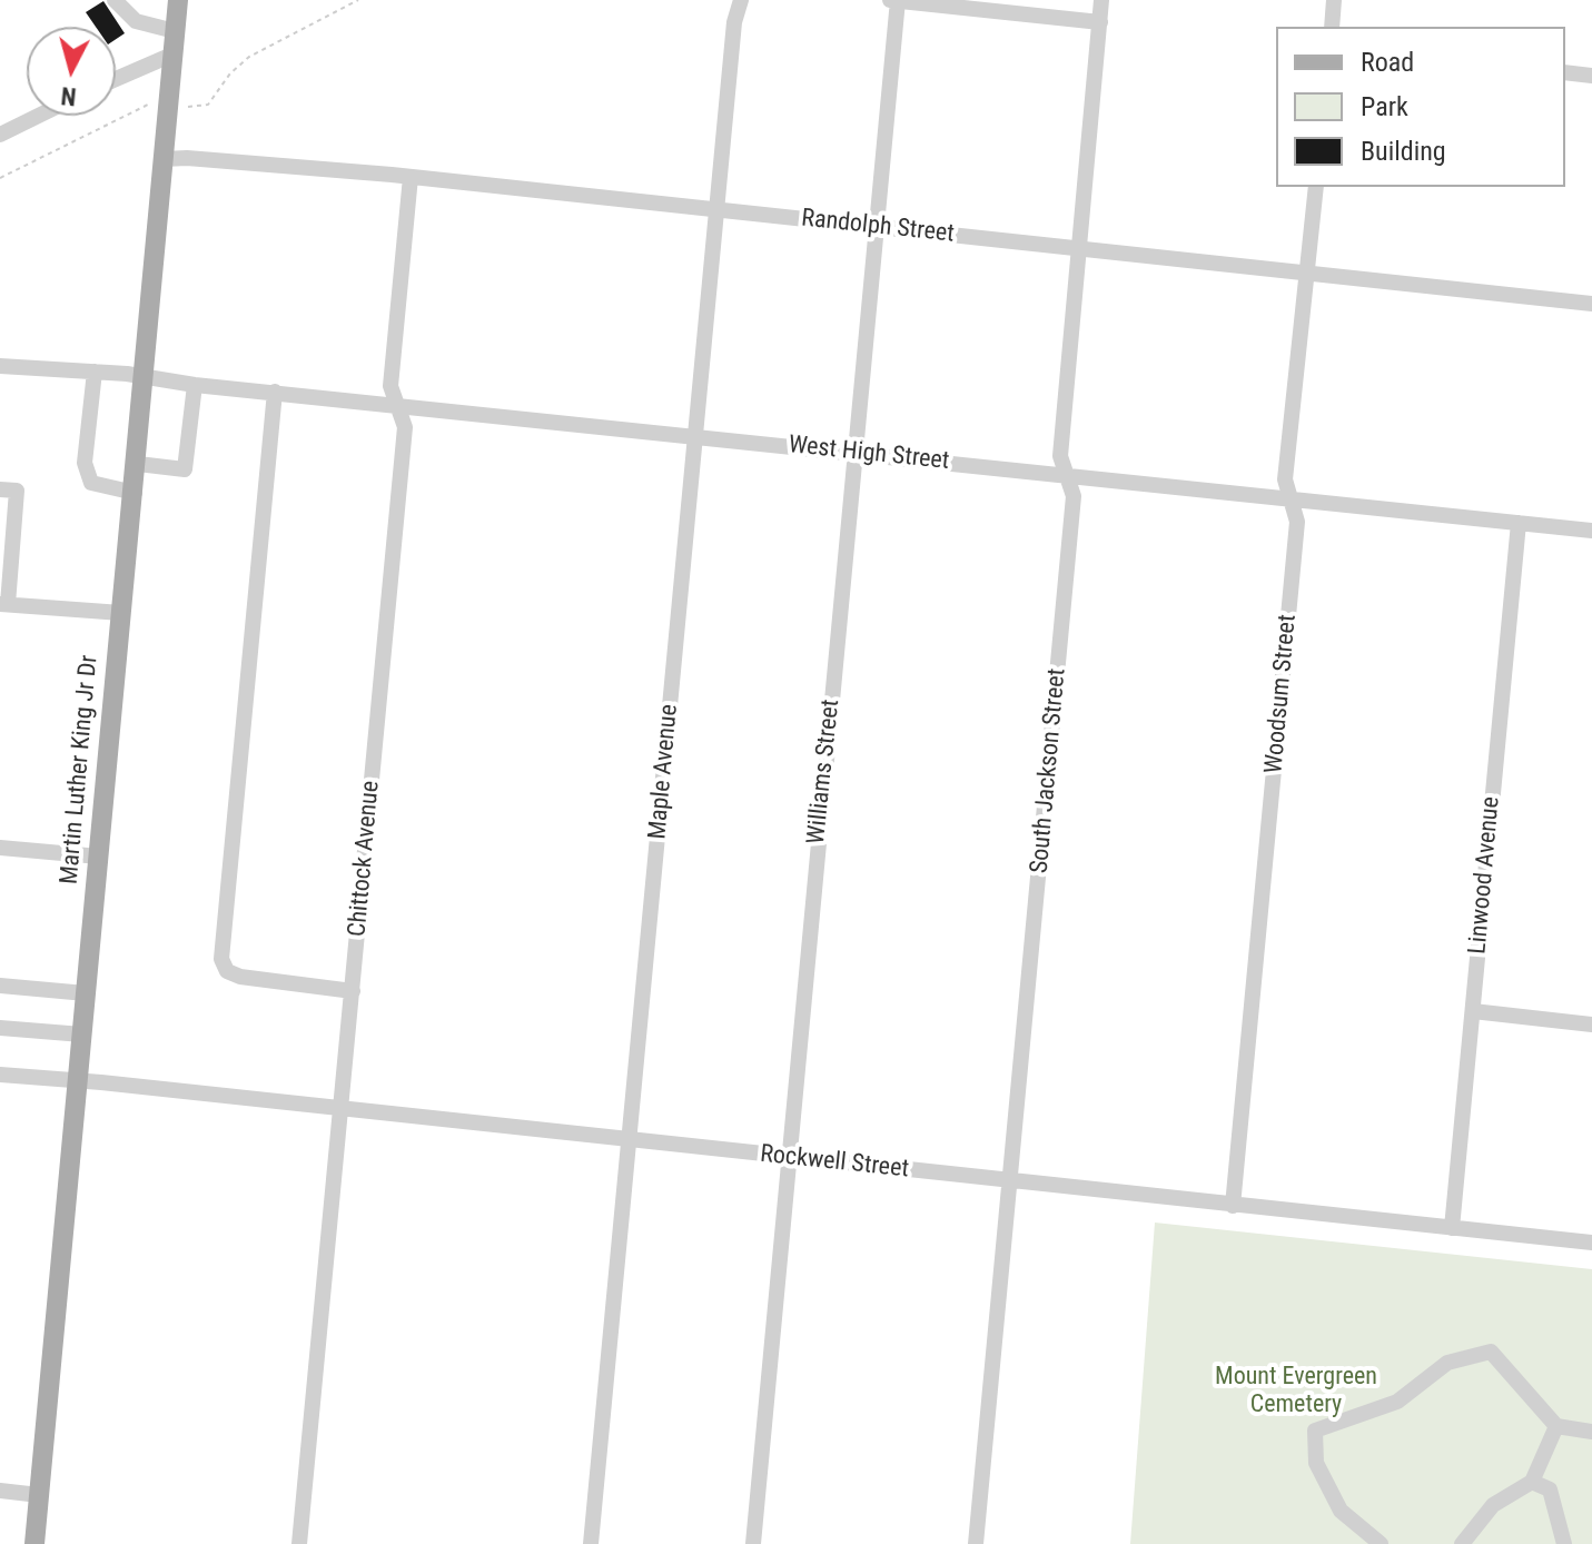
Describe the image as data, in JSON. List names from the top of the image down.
{
  "streets": {
    "main road": ["Martin Luther King Jr Dr"],
    "street": [
      "Randolph Street",
      "West High Street",
      "Woodsum Street",
      "South Jackson Street",
      "Maple Avenue",
      "Williams Street",
      "Chittock Avenue",
      "Linwood Avenue",
      "Rockwell Street"
    ]
  },
  "crossings": [
    ["Randolph Street", "Woodsum Street"],
    ["Randolph Street", "Martin Luther King Jr Dr"],
    ["Randolph Street", "South Jackson Street"],
    ["Randolph Street", "Maple Avenue"],
    ["Randolph Street", "Williams Street"],
    ["Randolph Street", "Chittock Avenue"],
    ["West High Street", "Woodsum Street"],
    ["West High Street", "Martin Luther King Jr Dr"],
    ["West High Street", "South Jackson Street"],
    ["West High Street", "Maple Avenue"],
    ["West High Street", "Williams Street"],
    ["West High Street", "Chittock Avenue"],
    ["West High Street", "Linwood Avenue"],
    ["Woodsum Street", "Rockwell Street"],
    ["Martin Luther King Jr Dr", "Rockwell Street"],
    ["South Jackson Street", "Rockwell Street"],
    ["Maple Avenue", "Rockwell Street"],
    ["Williams Street", "Rockwell Street"],
    ["Chittock Avenue", "Rockwell Street"],
    ["Linwood Avenue", "Rockwell Street"]
  ],
  "parks": ["Mount Evergreen Cemetery"],
  "legend": ["Road", "Park", "Building"],
  "north": "bottom"
}
